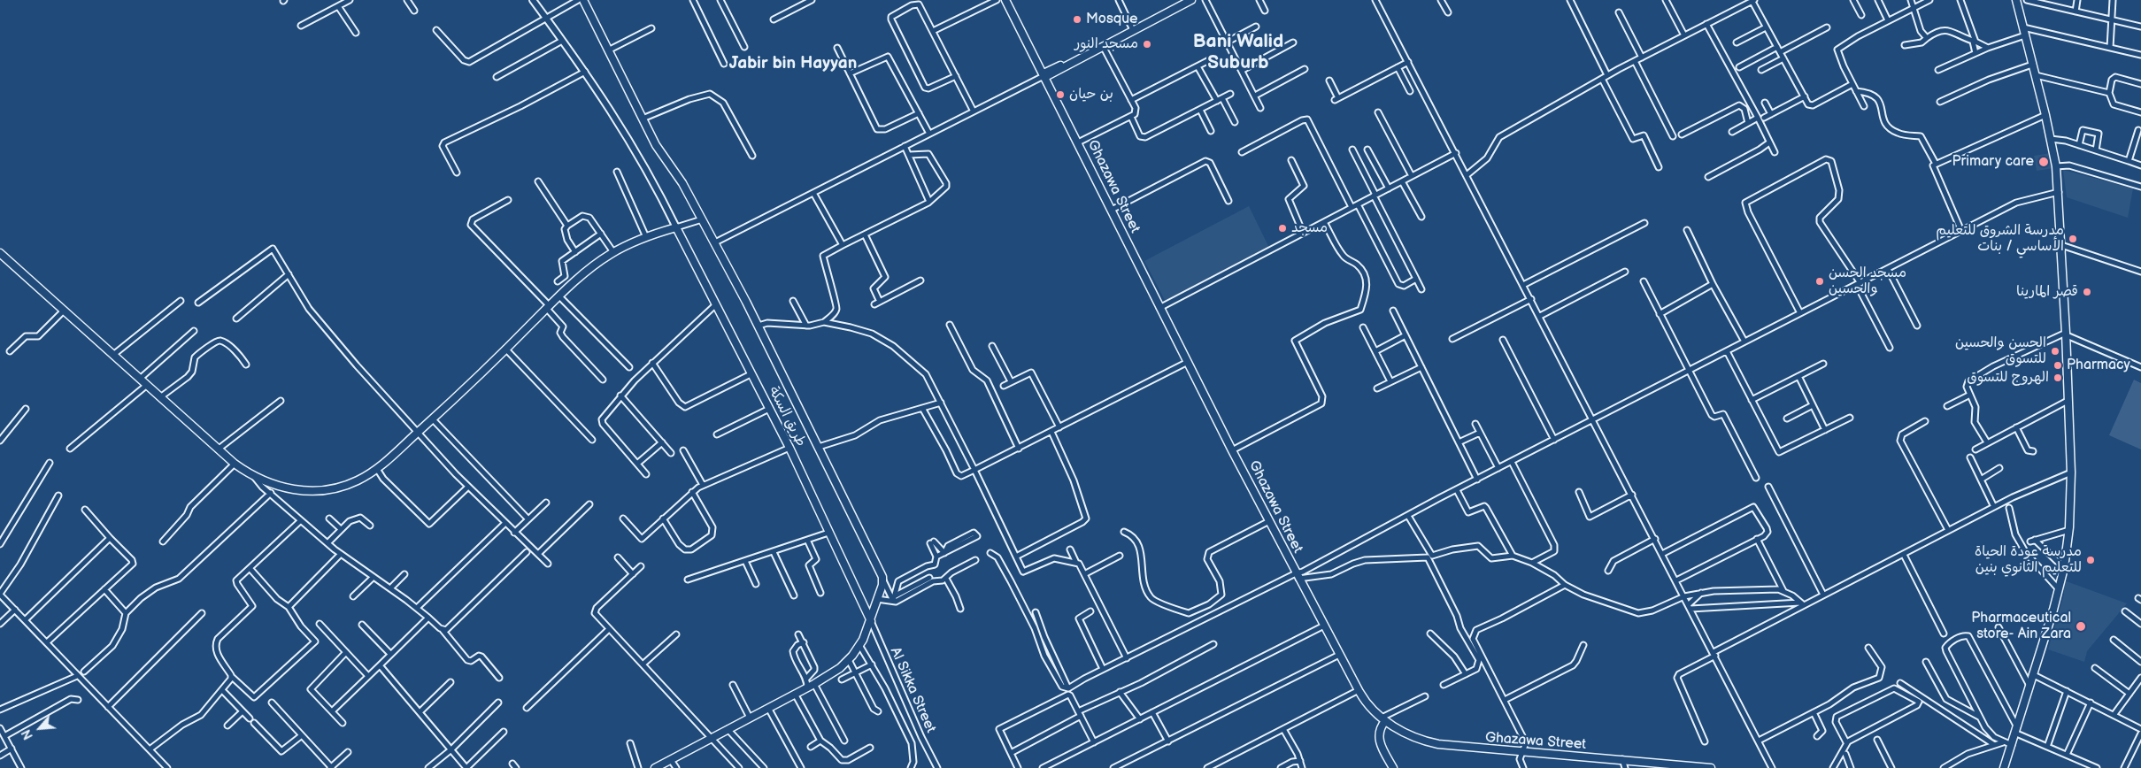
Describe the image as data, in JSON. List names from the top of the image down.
{
  "streets": {
    "main road": ["Ghazawa Street", "طريق السكة"],
    "street": ["Al Sikka Street"]
  },
  "crossings": [
    ["طريق السكة", "Al Sikka Street"]
  ],
  "districts": ["Bani Walid Suburb", "Jabir bin Hayyan"],
  "places": [
    "Mosque",
    "مسجد النور",
    "بن حيان",
    "Primary care",
    "مسجد",
    "مدرسة الشروق للتعليم الأساسي / بنات",
    "مسجد الحسن والحسين",
    "قصر المارينا",
    "الحسن والحسين للتسوق",
    "Pharmacy",
    "الهروج للتسوق",
    "مدرسة عودة الحياة للتعليم الثانوي بنين",
    "Pharmaceutical store- Ain Zara"
  ],
  "north": "bottom left"
}
